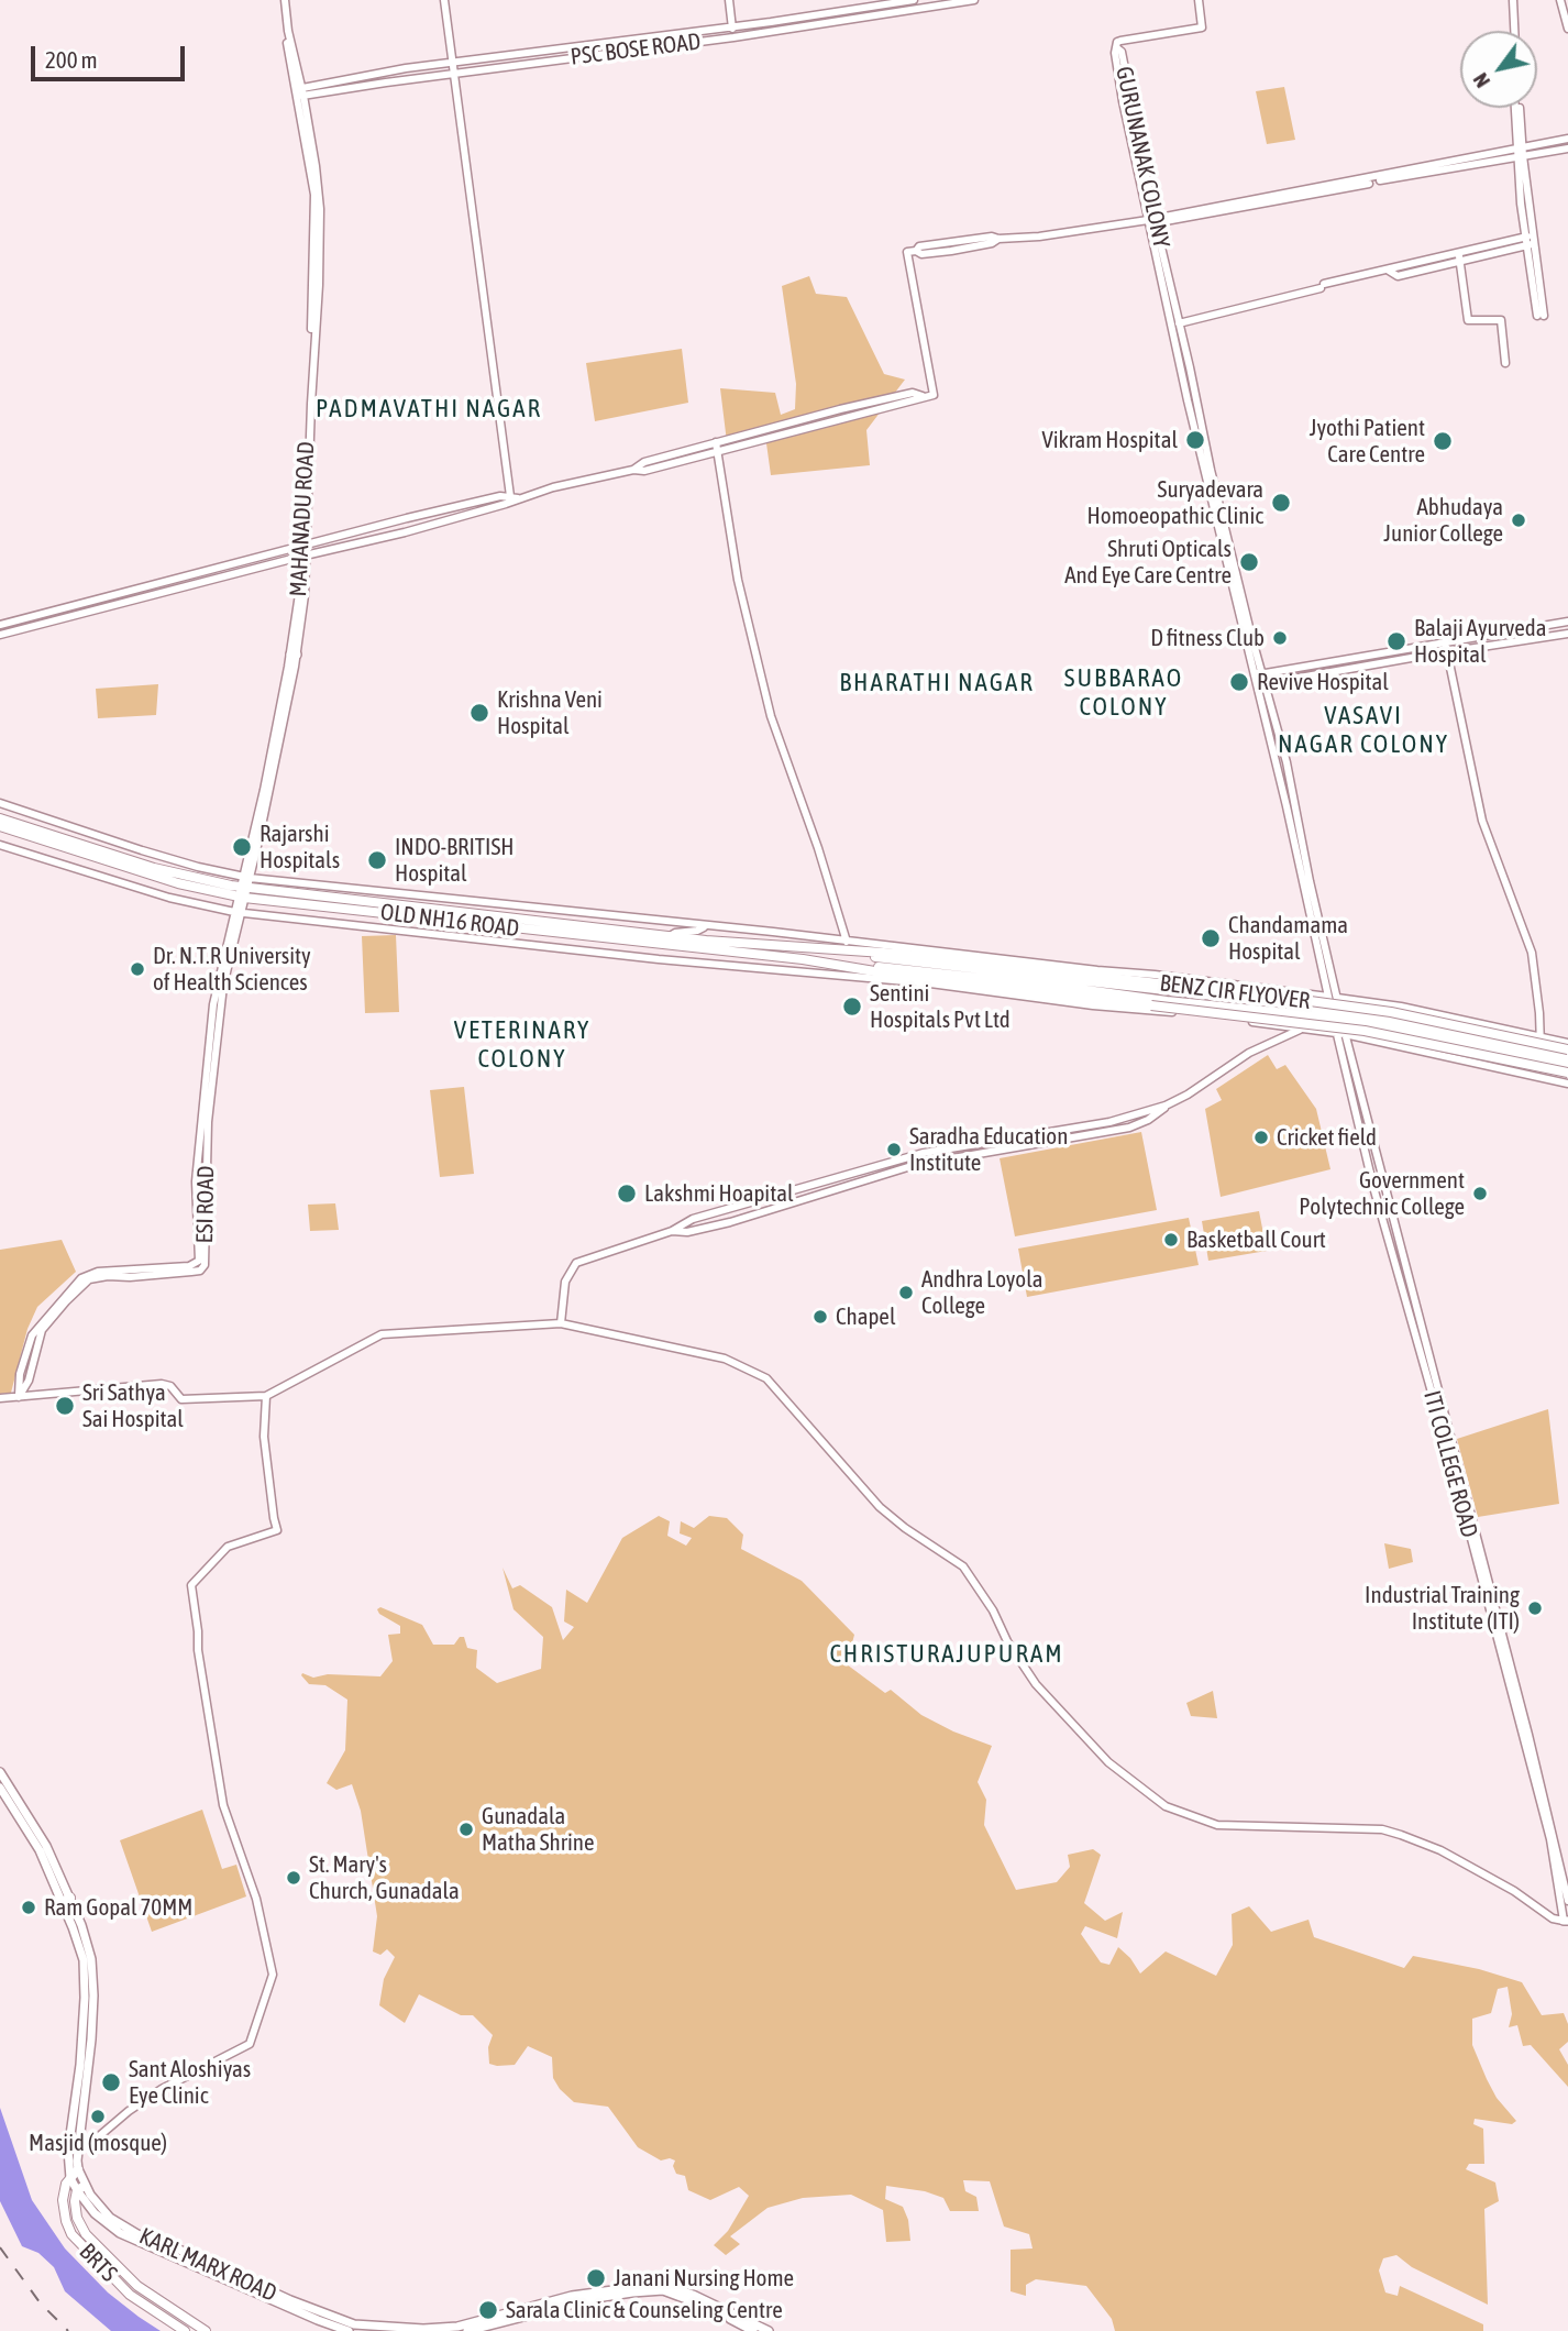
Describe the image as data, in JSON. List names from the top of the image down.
{
  "streets": {
    "main road": [
      "OLD NH16 ROAD",
      "BENZ CIR FLYOVER",
      "BRTS",
      "KARL MARX ROAD"
    ],
    "street": [
      "PSC BOSE ROAD",
      "GURUNANAK COLONY",
      "MAHANADU ROAD",
      "ESI ROAD",
      "ITI COLLEGE ROAD"
    ]
  },
  "crossings": [
    ["PSC BOSE ROAD", "MAHANADU ROAD"],
    ["GURUNANAK COLONY", "ITI COLLEGE ROAD"],
    ["MAHANADU ROAD", "OLD NH16 ROAD"],
    ["MAHANADU ROAD", "ESI ROAD"],
    ["OLD NH16 ROAD", "BENZ CIR FLYOVER"],
    ["OLD NH16 ROAD", "ESI ROAD"],
    ["BRTS", "KARL MARX ROAD"]
  ],
  "districts": [
    "PADMAVATHI NAGAR",
    "SUBBARAO COLONY",
    "BHARATHI NAGAR",
    "VASAVI NAGAR COLONY",
    "VETERINARY COLONY",
    "CHRISTURAJUPURAM"
  ],
  "places": [
    "Vikram Hospital",
    "Jyothi Patient Care Centre",
    "Suryadevara Homoeopathic Clinic",
    "Abhudaya Junior College",
    "Shruti Opticals And Eye Care Centre",
    "D fitness Club",
    "Balaji Ayurveda Hospital",
    "Revive Hospital",
    "Krishna Veni Hospital",
    "Rajarshi Hospitals",
    "INDO-BRITISH Hospital",
    "Chandamama Hospital",
    "Dr. N.T.R University of Health Sciences",
    "Sentini Hospitals Pvt Ltd",
    "Cricket field",
    "Saradha Education Institute",
    "Lakshmi Hoapital",
    "Government Polytechnic College",
    "Basketball Court",
    "Andhra Loyola College",
    "Chapel",
    "Sri Sathya Sai Hospital",
    "Industrial Training Institute (ITI)",
    "Gunadala Matha Shrine",
    "St. Mary's Church, Gunadala",
    "Ram Gopal 70MM",
    "Sant Aloshiyas Eye Clinic",
    "Masjid (mosque)",
    "Janani Nursing Home",
    "Sarala Clinic & Counseling Centre"
  ],
  "scale_bar": "200 m",
  "north": "bottom left"
}
